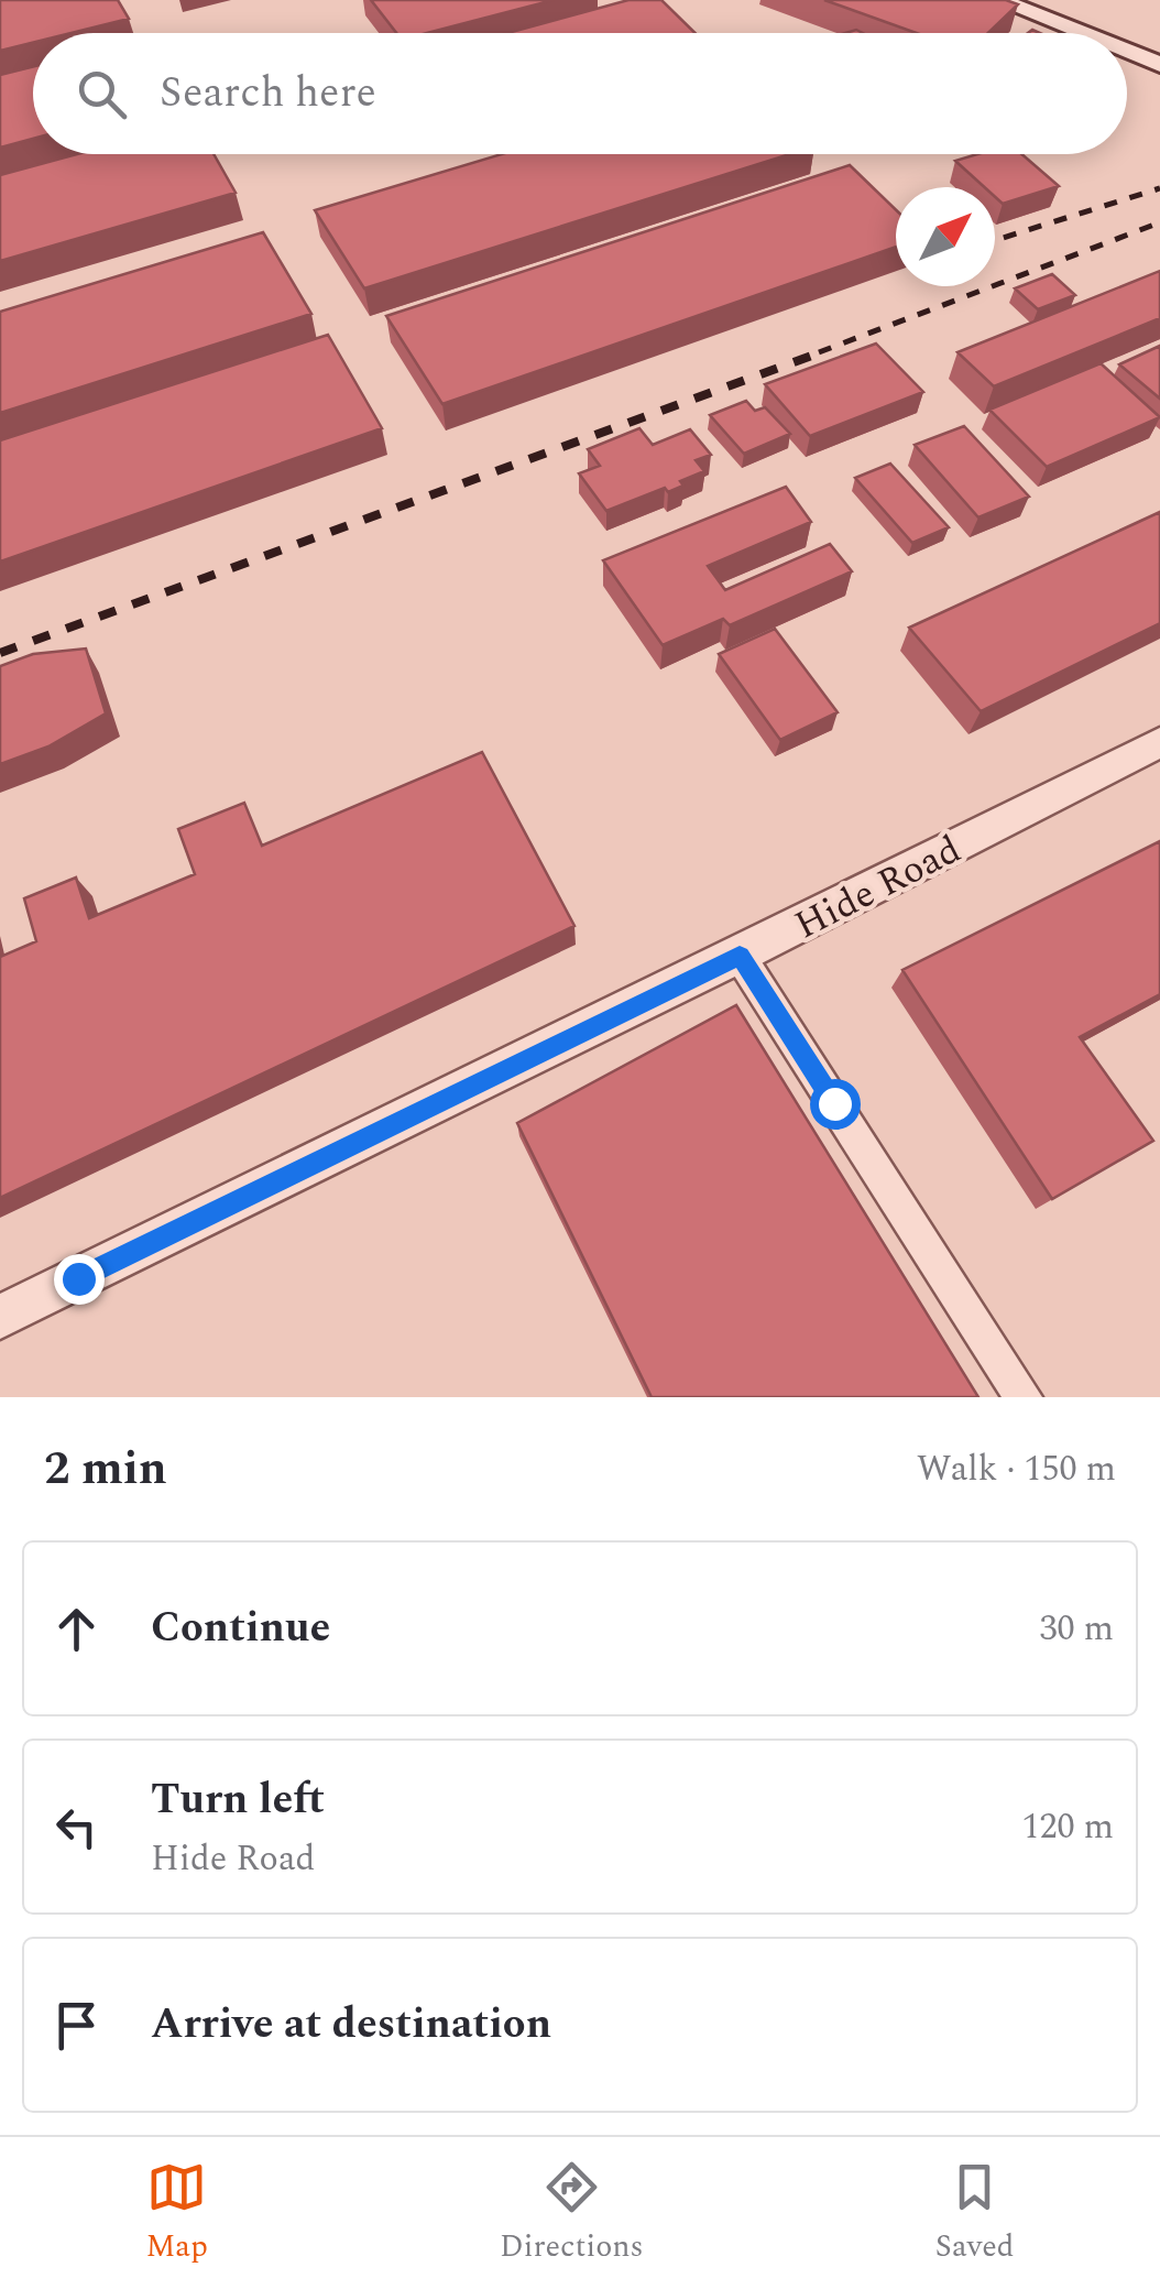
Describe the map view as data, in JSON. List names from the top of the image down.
{
  "streets": {
    "street": ["Hide Road"]
  },
  "north": "top right",
  "page": {
    "search": "Search here",
    "heading": ["2 min", "Walk · 150 m"],
    "list": [
      ["Continue", "30 m"],
      ["Turn left", "Hide Road", "120 m"],
      "Arrive at destination"
    ],
    "nav": ["Map", "Directions", "Saved"]
  }
}
